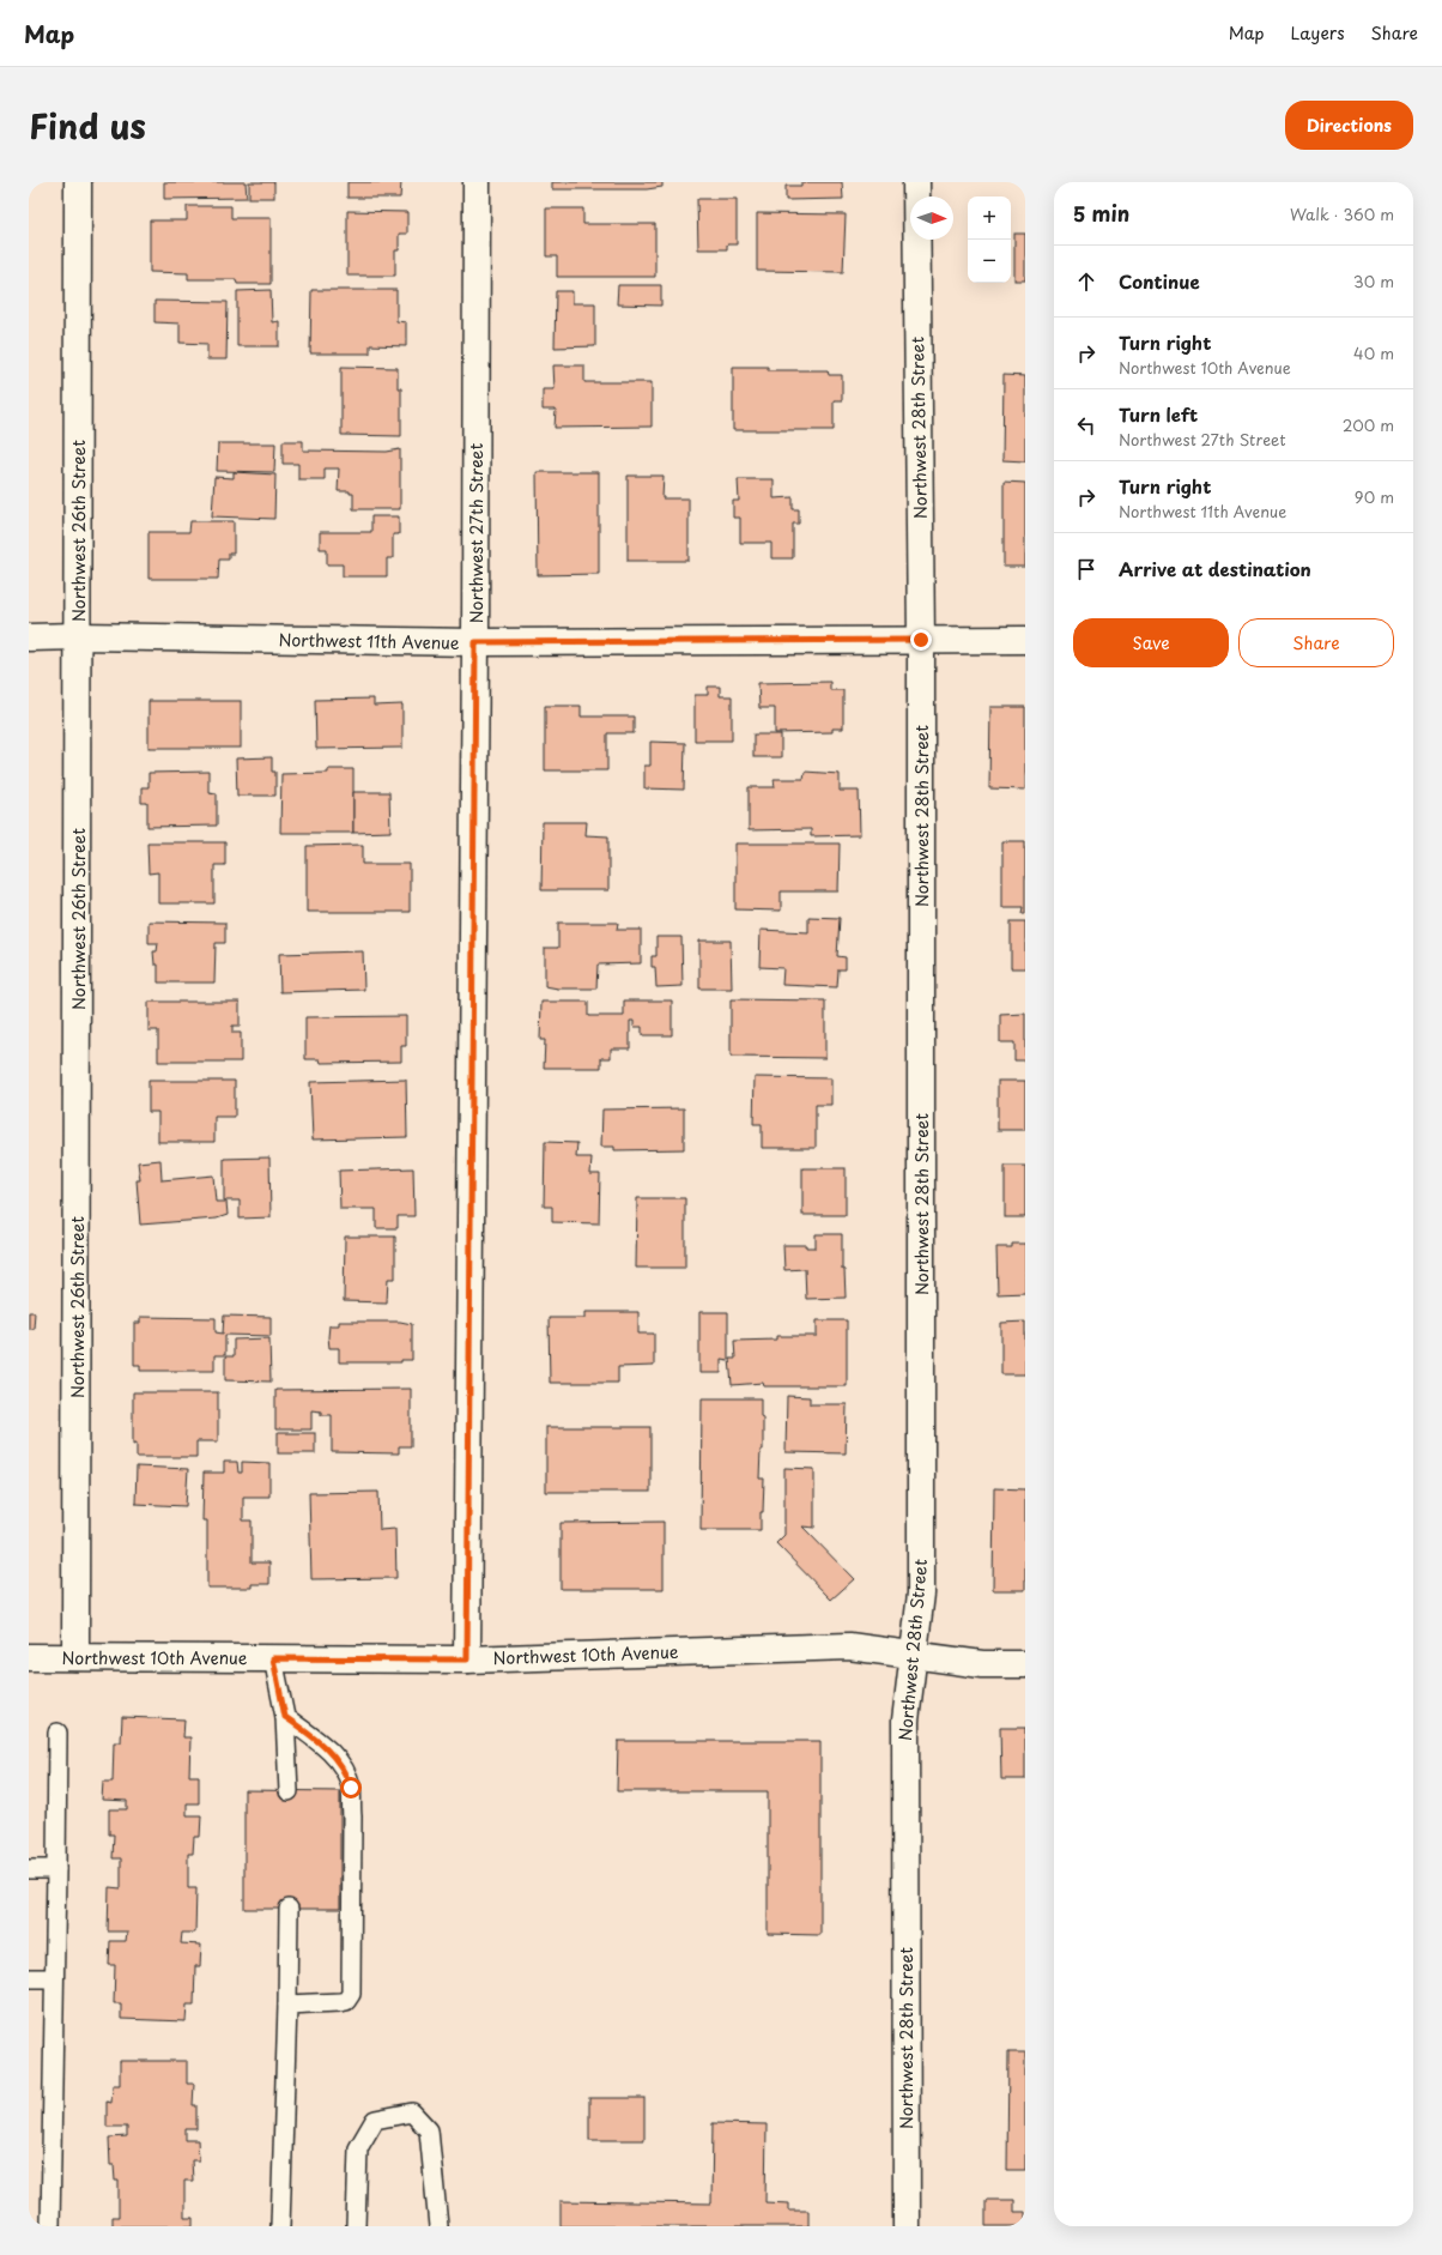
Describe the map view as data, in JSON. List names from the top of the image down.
{
  "streets": {
    "street": [
      "Northwest 28th Street",
      "Northwest 26th Street",
      "Northwest 27th Street",
      "Northwest 11th Avenue",
      "Northwest 10th Avenue"
    ]
  },
  "crossings": [
    ["Northwest 28th Street", "Northwest 11th Avenue"],
    ["Northwest 28th Street", "Northwest 10th Avenue"],
    ["Northwest 26th Street", "Northwest 11th Avenue"],
    ["Northwest 26th Street", "Northwest 10th Avenue"],
    ["Northwest 27th Street", "Northwest 11th Avenue"],
    ["Northwest 27th Street", "Northwest 10th Avenue"]
  ],
  "north": "right",
  "page": {
    "header": "Map",
    "nav": ["Map", "Layers", "Share"],
    "title": "Find us",
    "buttons": [
      "Directions",
      ["Save", "Share"]
    ],
    "heading": ["5 min", "Walk · 360 m"],
    "map_buttons": ["+", "−"],
    "list": [
      ["Continue", "30 m"],
      ["Turn right", "Northwest 10th Avenue", "40 m"],
      ["Turn left", "Northwest 27th Street", "200 m"],
      ["Turn right", "Northwest 11th Avenue", "90 m"],
      "Arrive at destination"
    ]
  }
}
